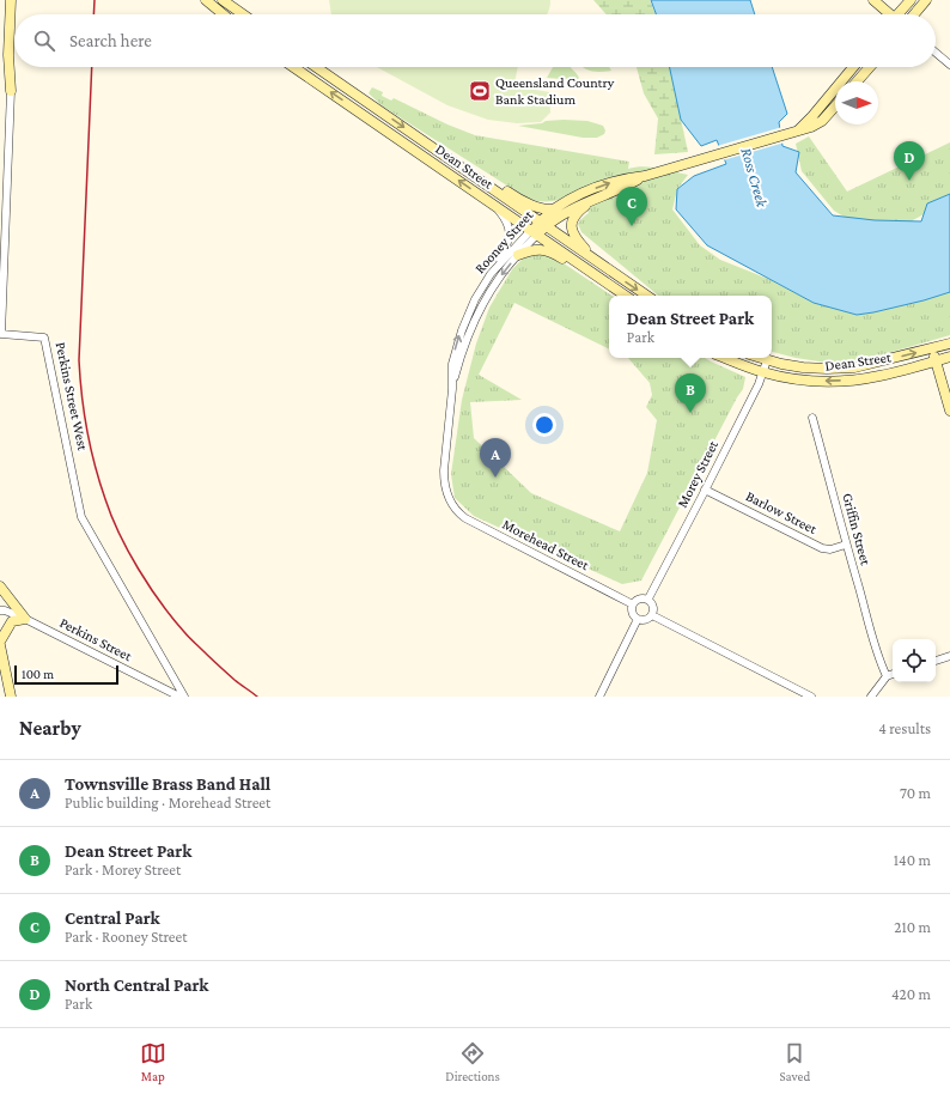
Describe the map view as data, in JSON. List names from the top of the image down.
{
  "streets": {
    "main road": ["Dean Street", "Rooney Street", "Perkins Street West"],
    "street": [
      "Morey Street",
      "Barlow Street",
      "Griffin Street",
      "Morehead Street",
      "Perkins Street"
    ]
  },
  "crossings": [
    ["Dean Street", "Rooney Street"],
    ["Dean Street", "Morey Street"],
    ["Rooney Street", "Morehead Street"],
    ["Morey Street", "Barlow Street"],
    ["Morey Street", "Morehead Street"],
    ["Barlow Street", "Griffin Street"]
  ],
  "water": ["Ross Creek"],
  "places": {
    "sports": ["Queensland Country Bank Stadium"]
  },
  "scale_bar": "100 m",
  "north": "right",
  "page": {
    "search": "Search here",
    "pins": [
      "D",
      "C",
      "B",
      "A"
    ],
    "popup": ["Dean Street Park", "Park"],
    "scale": "100 m",
    "heading": ["Nearby", "4 results"],
    "list": [
      {
        "mark": "A",
        "name": "Townsville Brass Band Hall",
        "note": "Public building · Morehead Street",
        "value": "70 m"
      },
      {
        "mark": "B",
        "name": "Dean Street Park",
        "note": "Park · Morey Street",
        "value": "140 m"
      },
      {
        "mark": "C",
        "name": "Central Park",
        "note": "Park · Rooney Street",
        "value": "210 m"
      },
      {
        "mark": "D",
        "name": "North Central Park",
        "note": "Park",
        "value": "420 m"
      }
    ],
    "nav": ["Map", "Directions", "Saved"]
  }
}
